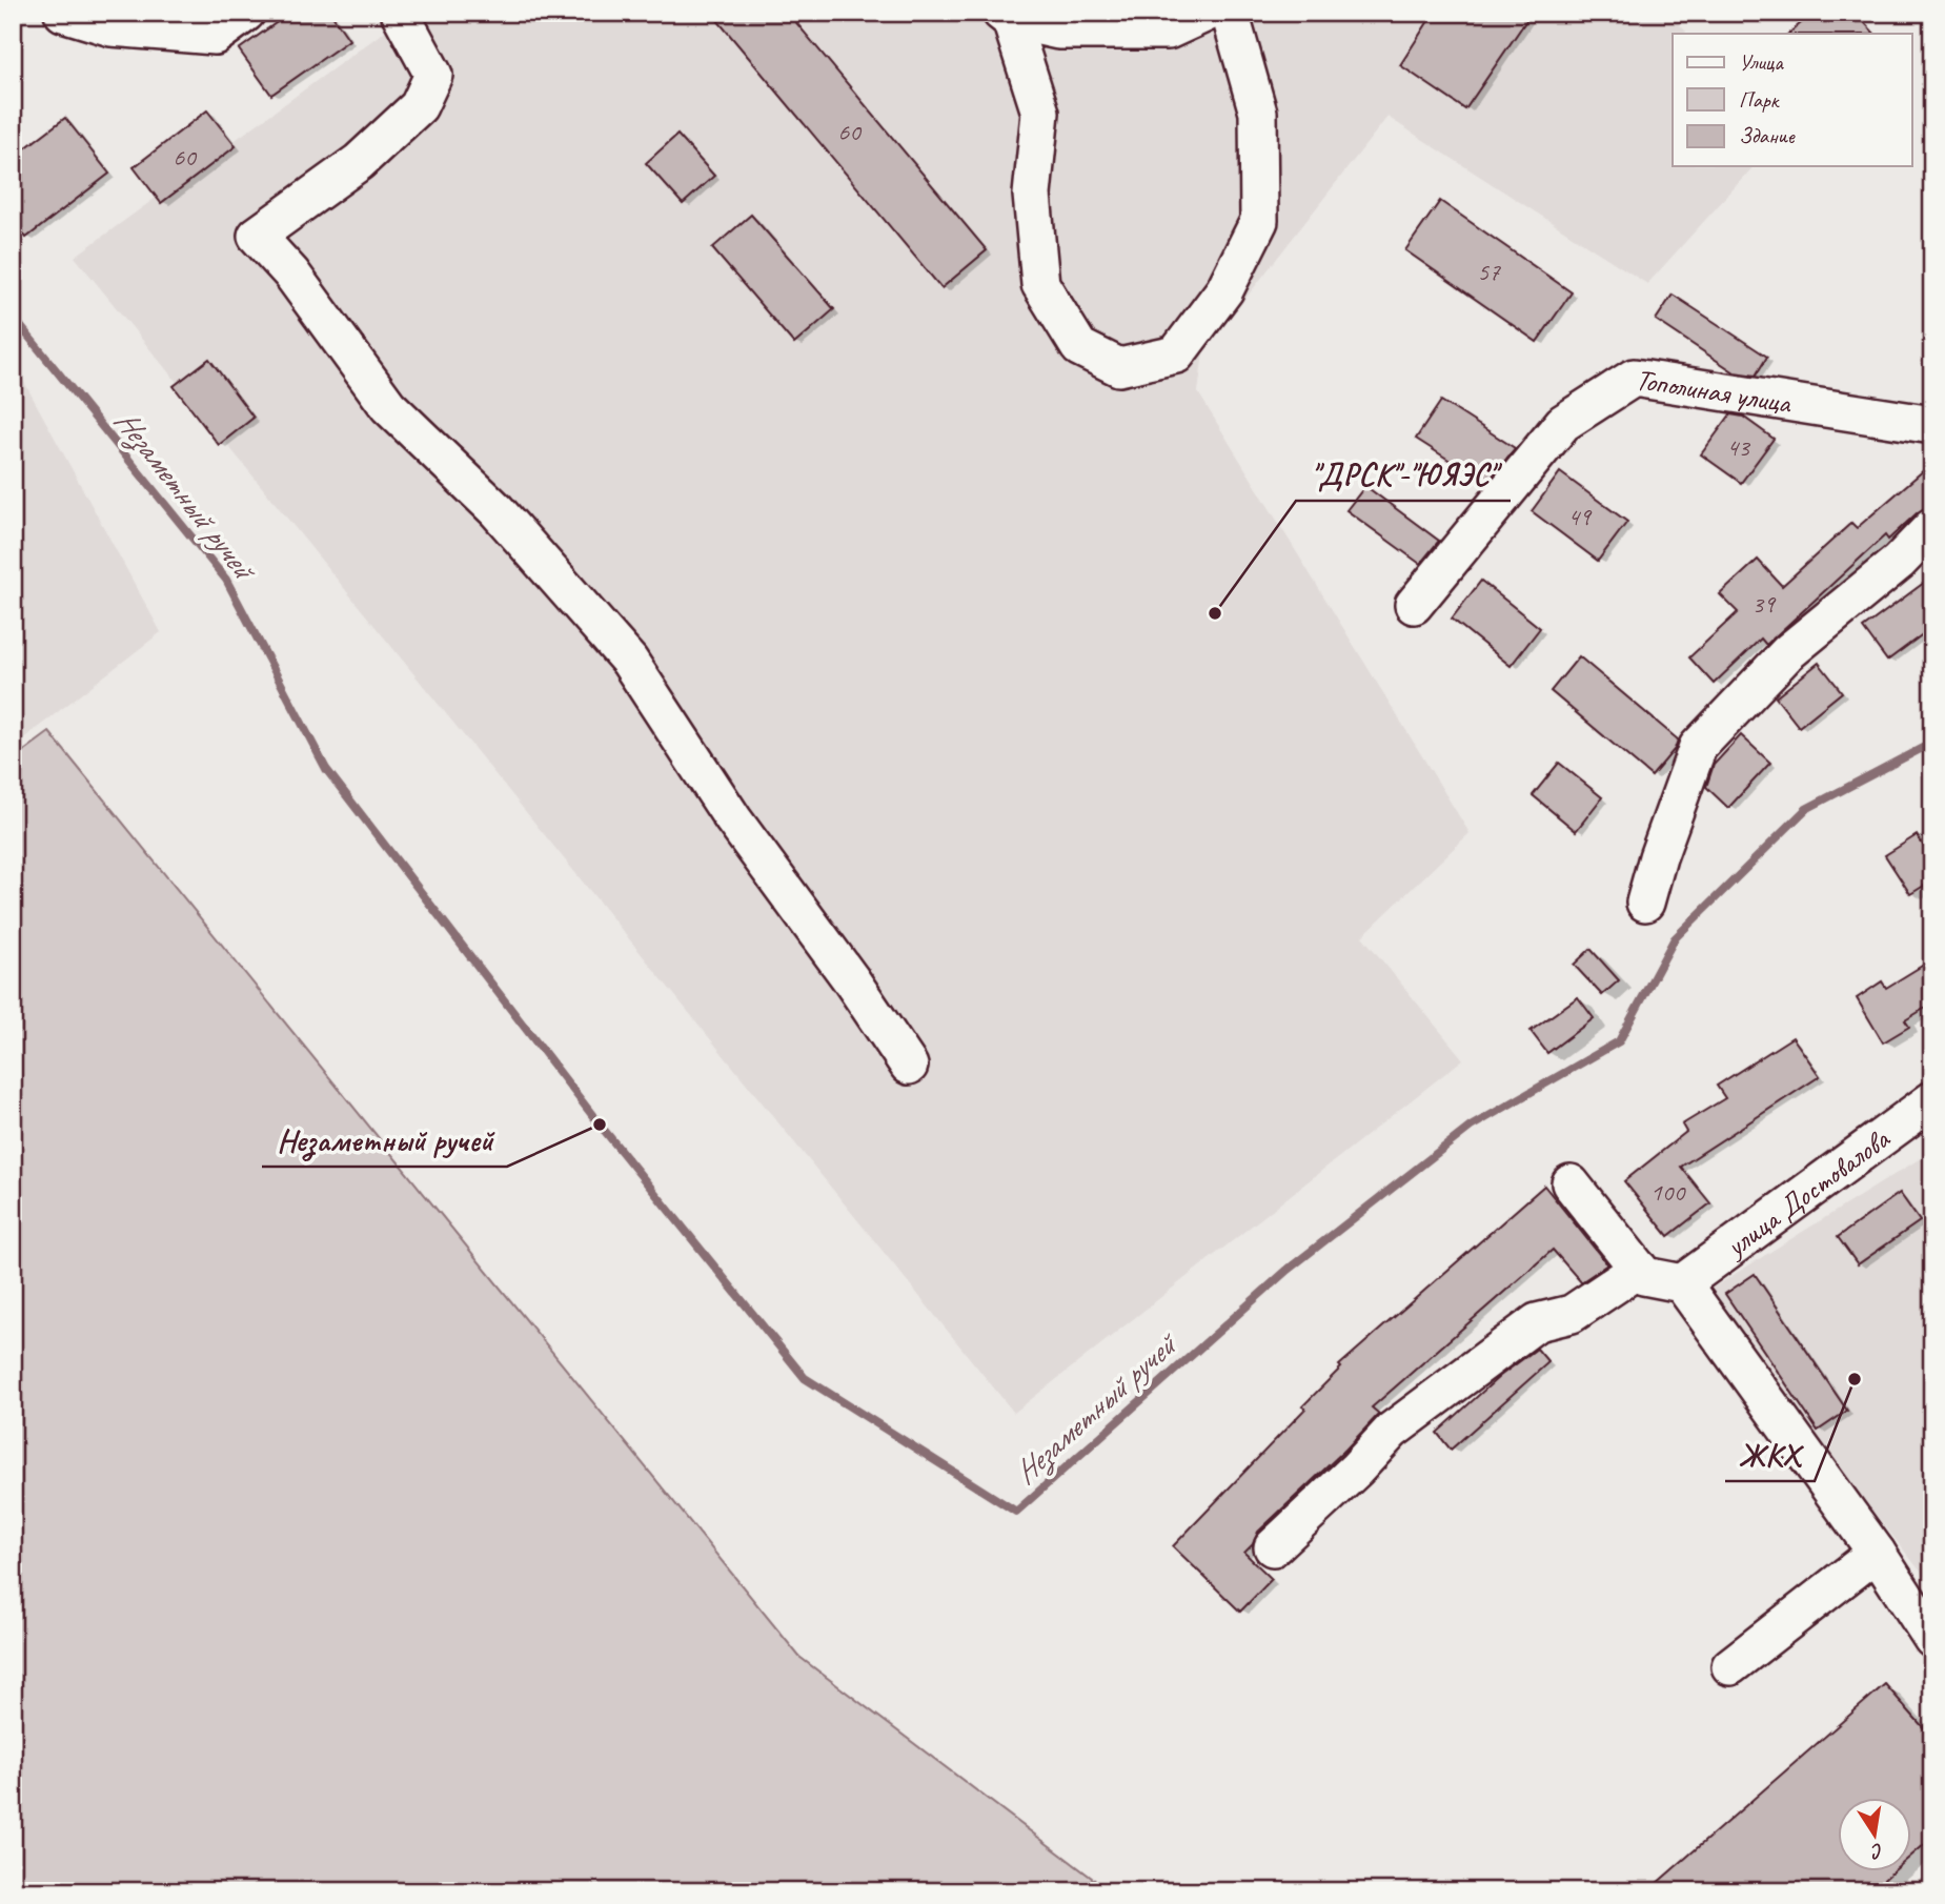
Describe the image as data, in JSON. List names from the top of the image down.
{
  "streets": {
    "street": ["Тополиная улица", "улица Достовалова"]
  },
  "water": ["Незаметный ручей"],
  "places": ["\"ДРСК\"-\"ЮЯЭС\"", "Незаметный ручей", "ЖКХ"],
  "house_numbers": [
    "60",
    "60",
    "57",
    "43",
    "49",
    "39",
    "100"
  ],
  "legend": ["Улица", "Парк", "Здание"],
  "north": "bottom"
}
